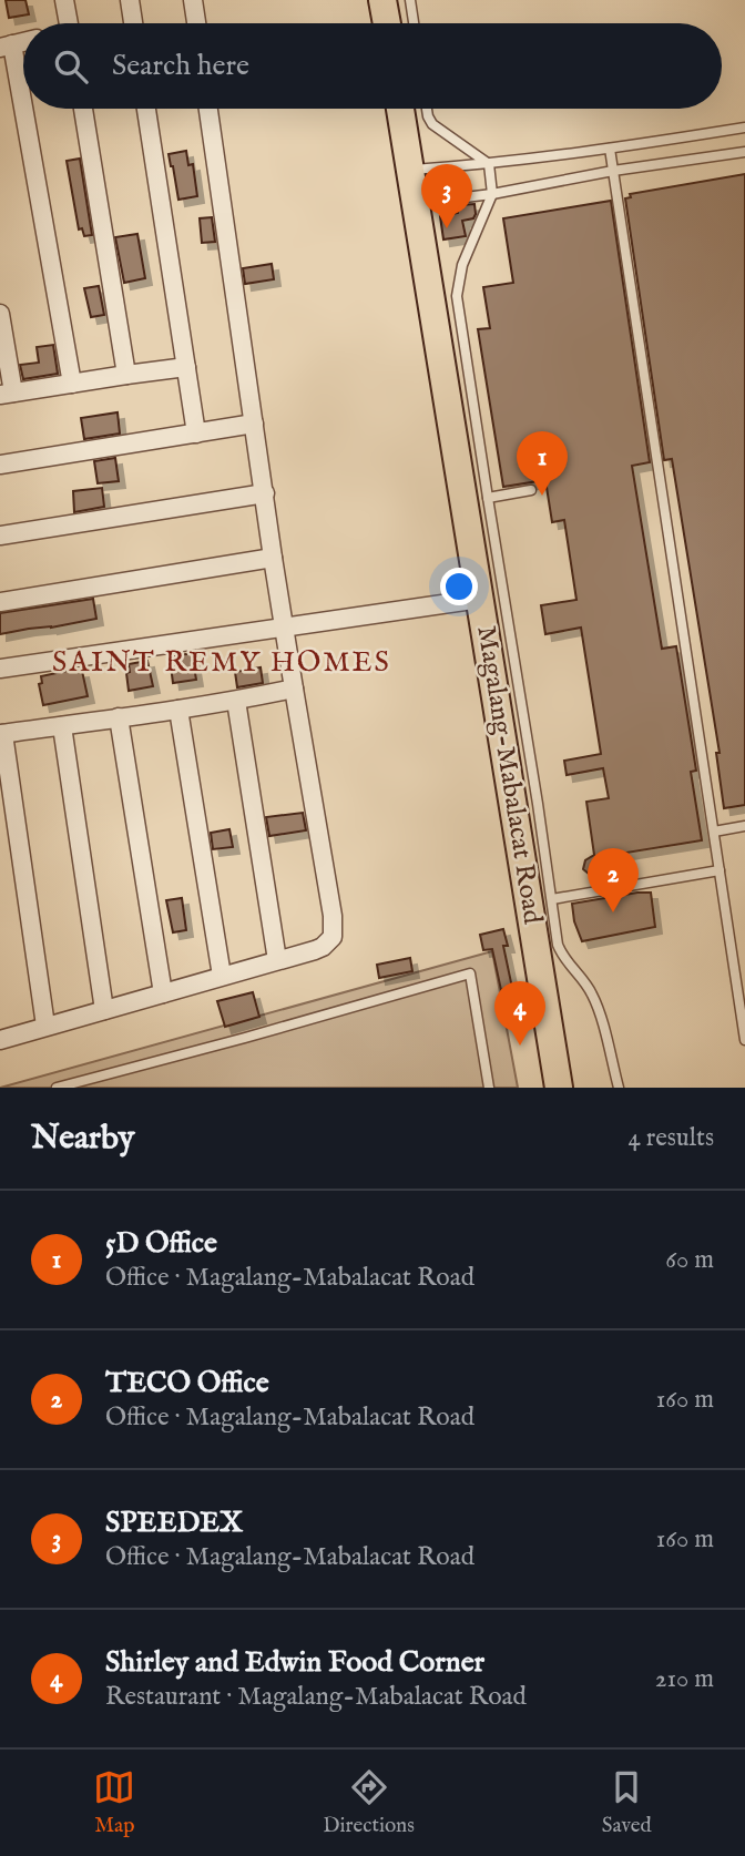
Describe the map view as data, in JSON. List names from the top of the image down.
{
  "streets": {
    "main road": ["Magalang-Mabalacat Road"]
  },
  "districts": ["SAINT REMY HOMES"],
  "page": {
    "search": "Search here",
    "pins": [
      "3",
      "1",
      "2",
      "4"
    ],
    "heading": ["Nearby", "4 results"],
    "list": [
      {
        "mark": "1",
        "name": "5D Office",
        "note": "Office · Magalang-Mabalacat Road",
        "value": "60 m"
      },
      {
        "mark": "2",
        "name": "TECO Office",
        "note": "Office · Magalang-Mabalacat Road",
        "value": "160 m"
      },
      {
        "mark": "3",
        "name": "SPEEDEX",
        "note": "Office · Magalang-Mabalacat Road",
        "value": "160 m"
      },
      {
        "mark": "4",
        "name": "Shirley and Edwin Food Corner",
        "note": "Restaurant · Magalang-Mabalacat Road",
        "value": "210 m"
      }
    ],
    "nav": ["Map", "Directions", "Saved"]
  }
}
